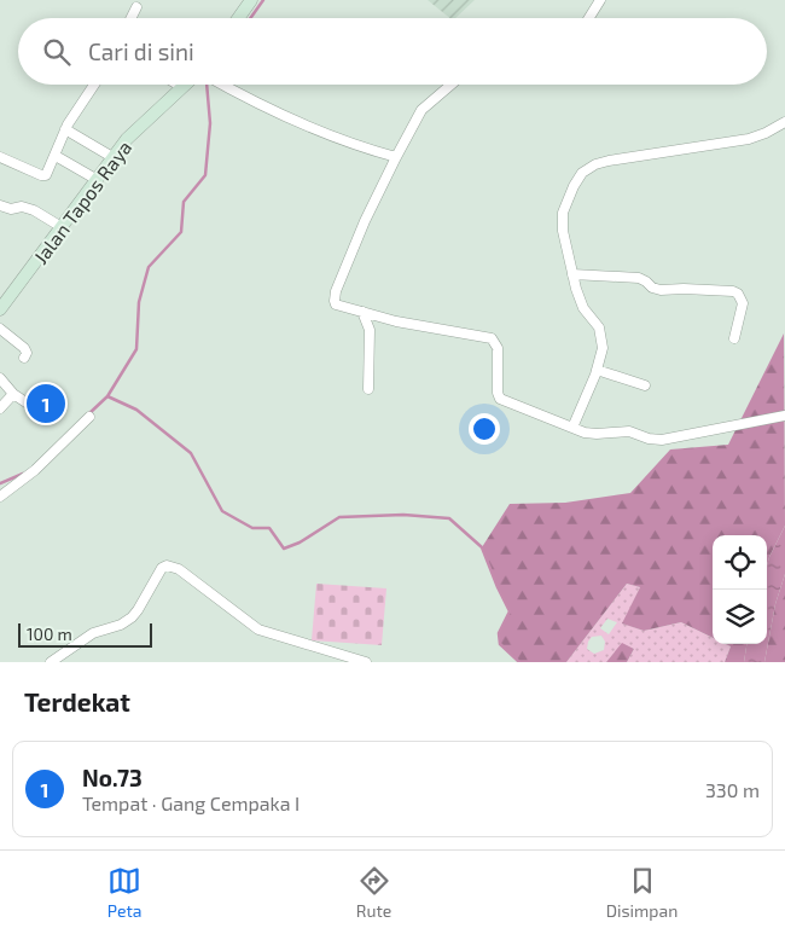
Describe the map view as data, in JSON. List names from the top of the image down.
{
  "streets": {
    "main road": ["Jalan Tapos Raya"]
  },
  "scale_bar": "100 m",
  "page": {
    "search": "Cari di sini",
    "pins": "1",
    "scale": "100 m",
    "heading": "Terdekat",
    "list": [
      {
        "mark": "1",
        "name": "No.73",
        "note": "Tempat · Gang Cempaka I",
        "value": "330 m"
      }
    ],
    "nav": ["Peta", "Rute", "Disimpan"]
  }
}
